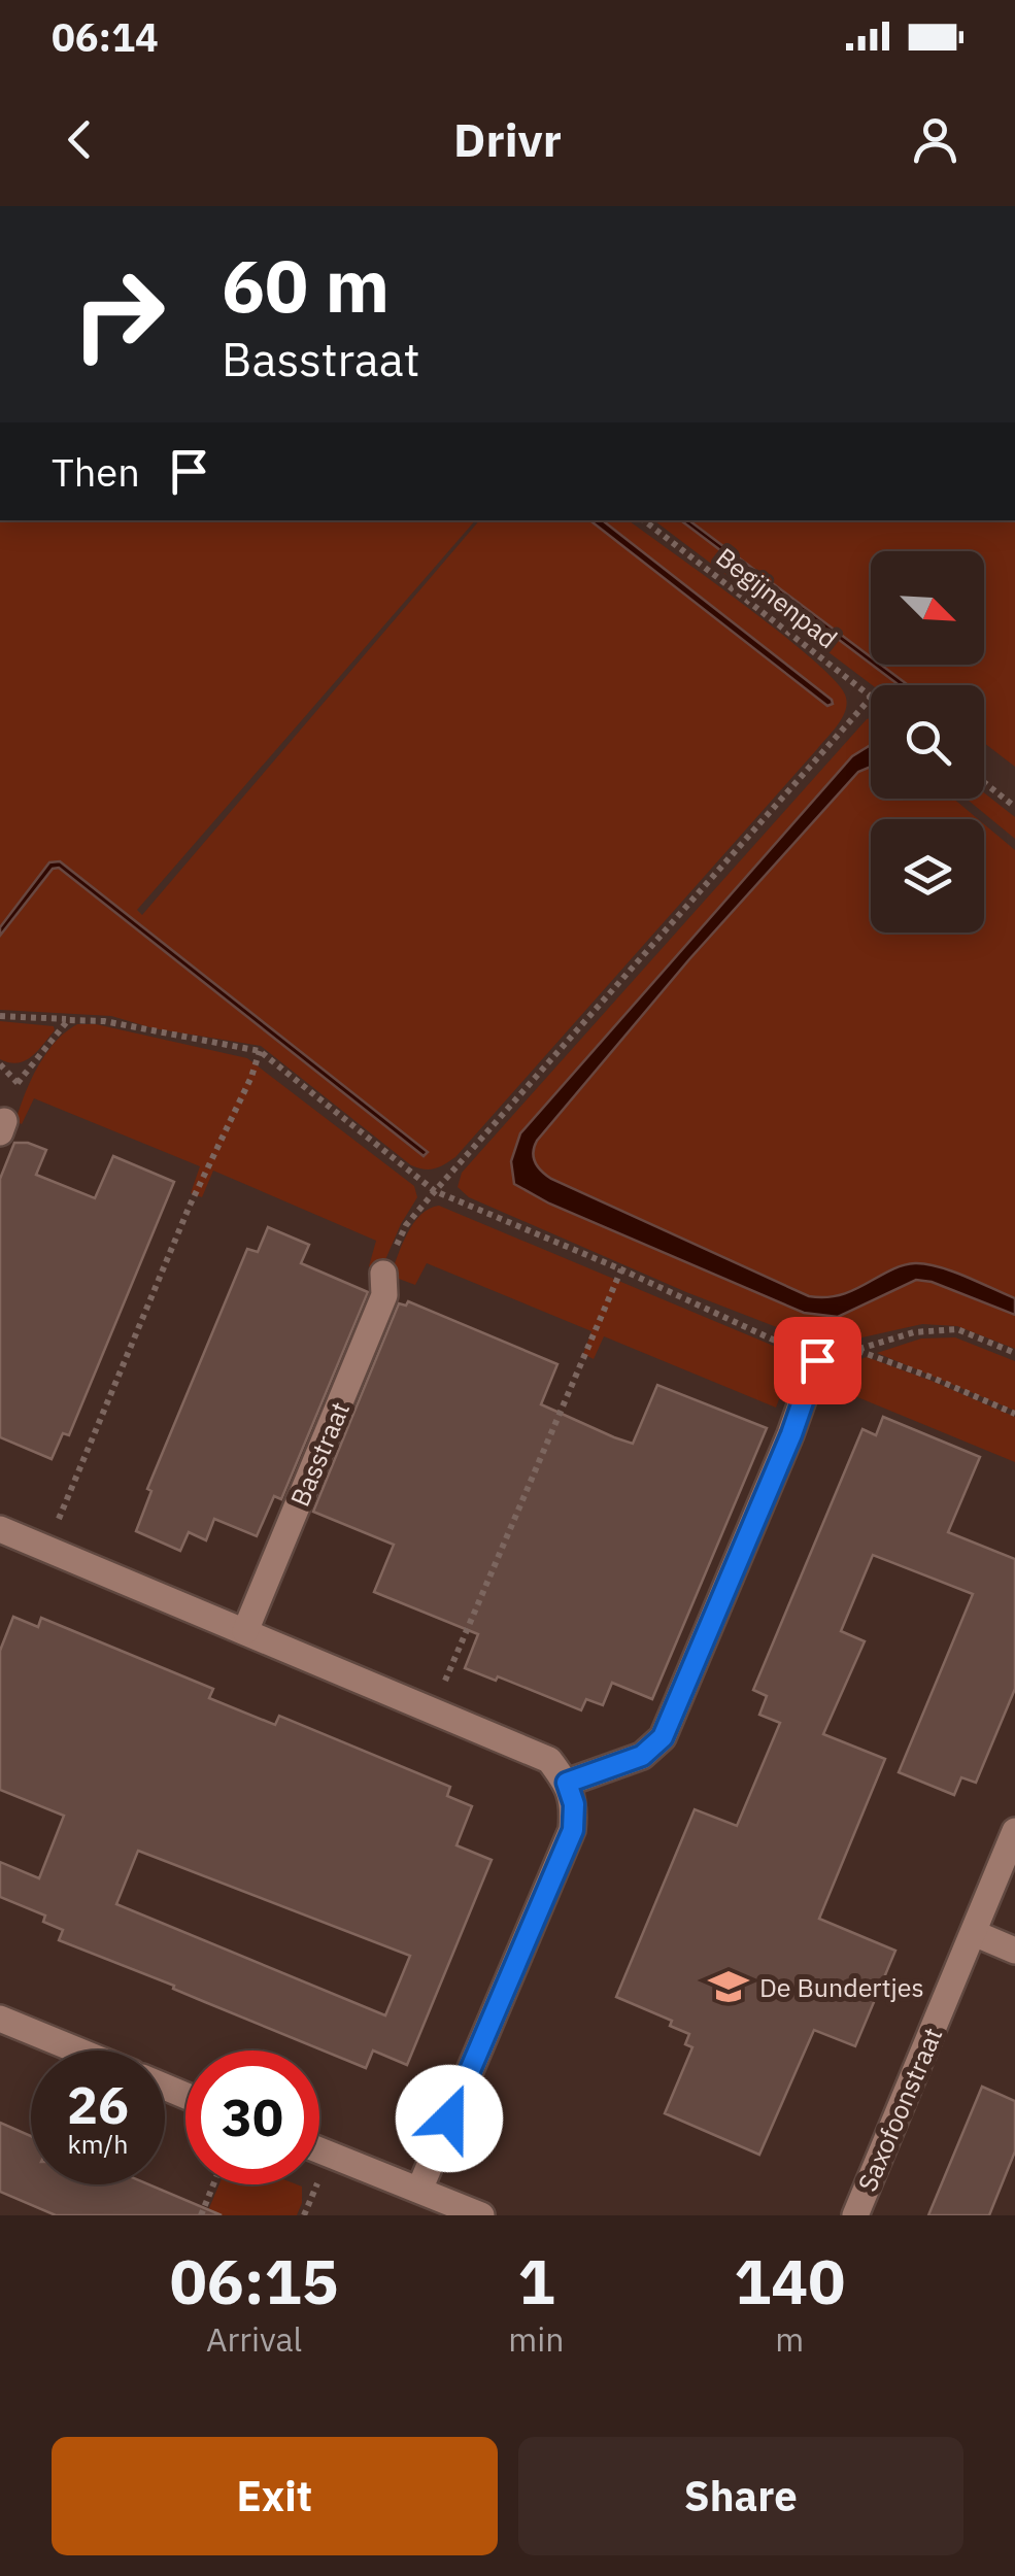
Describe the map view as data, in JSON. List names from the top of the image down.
{
  "streets": {
    "street": ["Basstraat", "Saxofoonstraat"],
    "path": ["Begijnenpad"]
  },
  "places": {
    "school or university": ["De Bundertjes"]
  },
  "north": "bottom right",
  "page": {
    "status": "06:14",
    "header": "Drivr",
    "turn": ["60 m", "Basstraat"],
    "then": "Then",
    "speed": "26 km/h",
    "limit": "30",
    "eta": [
      "06:15",
      "Arrival",
      "1",
      "min",
      "140",
      "m"
    ],
    "buttons": ["Exit", "Share"]
  }
}
